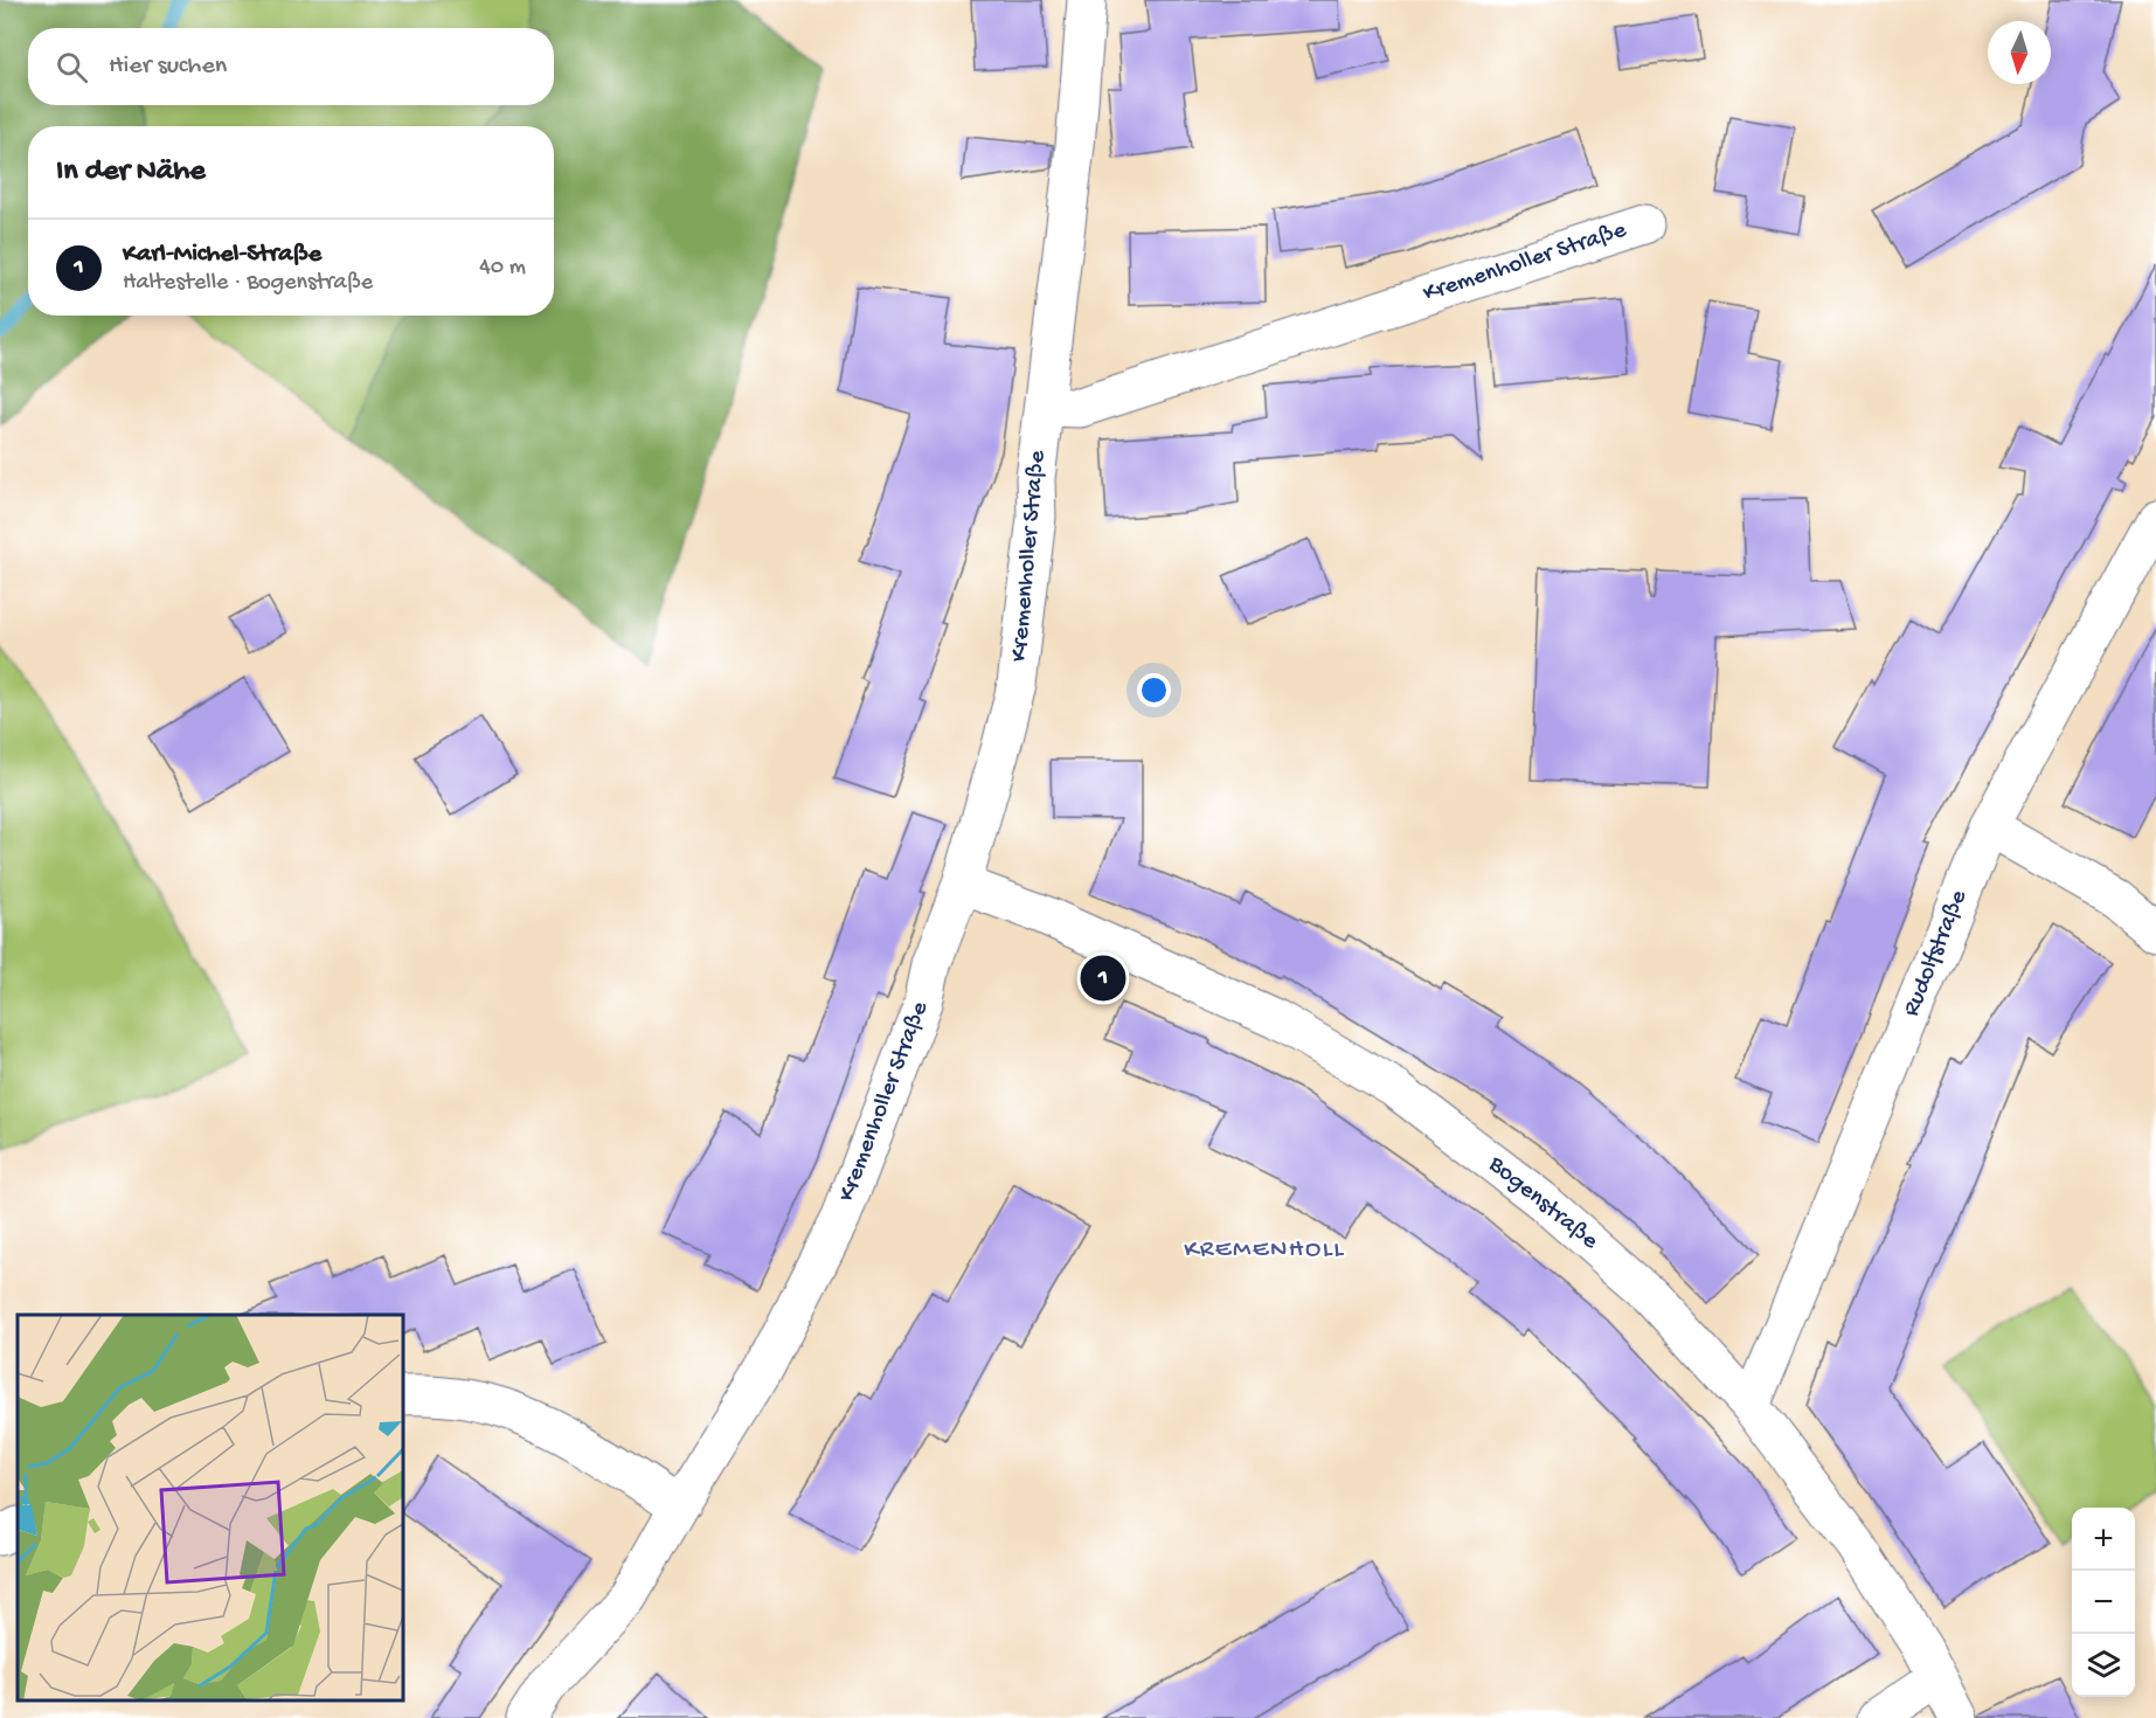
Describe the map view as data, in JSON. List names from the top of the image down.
{
  "streets": {
    "street": ["Kremenholler Straße", "Rudolfstraße", "Bogenstraße"]
  },
  "crossings": [
    ["Kremenholler Straße", "Bogenstraße"],
    ["Rudolfstraße", "Bogenstraße"]
  ],
  "districts": ["KREMENHOLL"],
  "north": "bottom",
  "page": {
    "search": "Hier suchen",
    "heading": "In der Nähe",
    "list": [
      {
        "mark": "1",
        "name": "Karl-Michel-Straße",
        "note": "Haltestelle · Bogenstraße",
        "value": "40 m"
      }
    ],
    "pins": "1",
    "map_buttons": ["+", "−"]
  }
}
